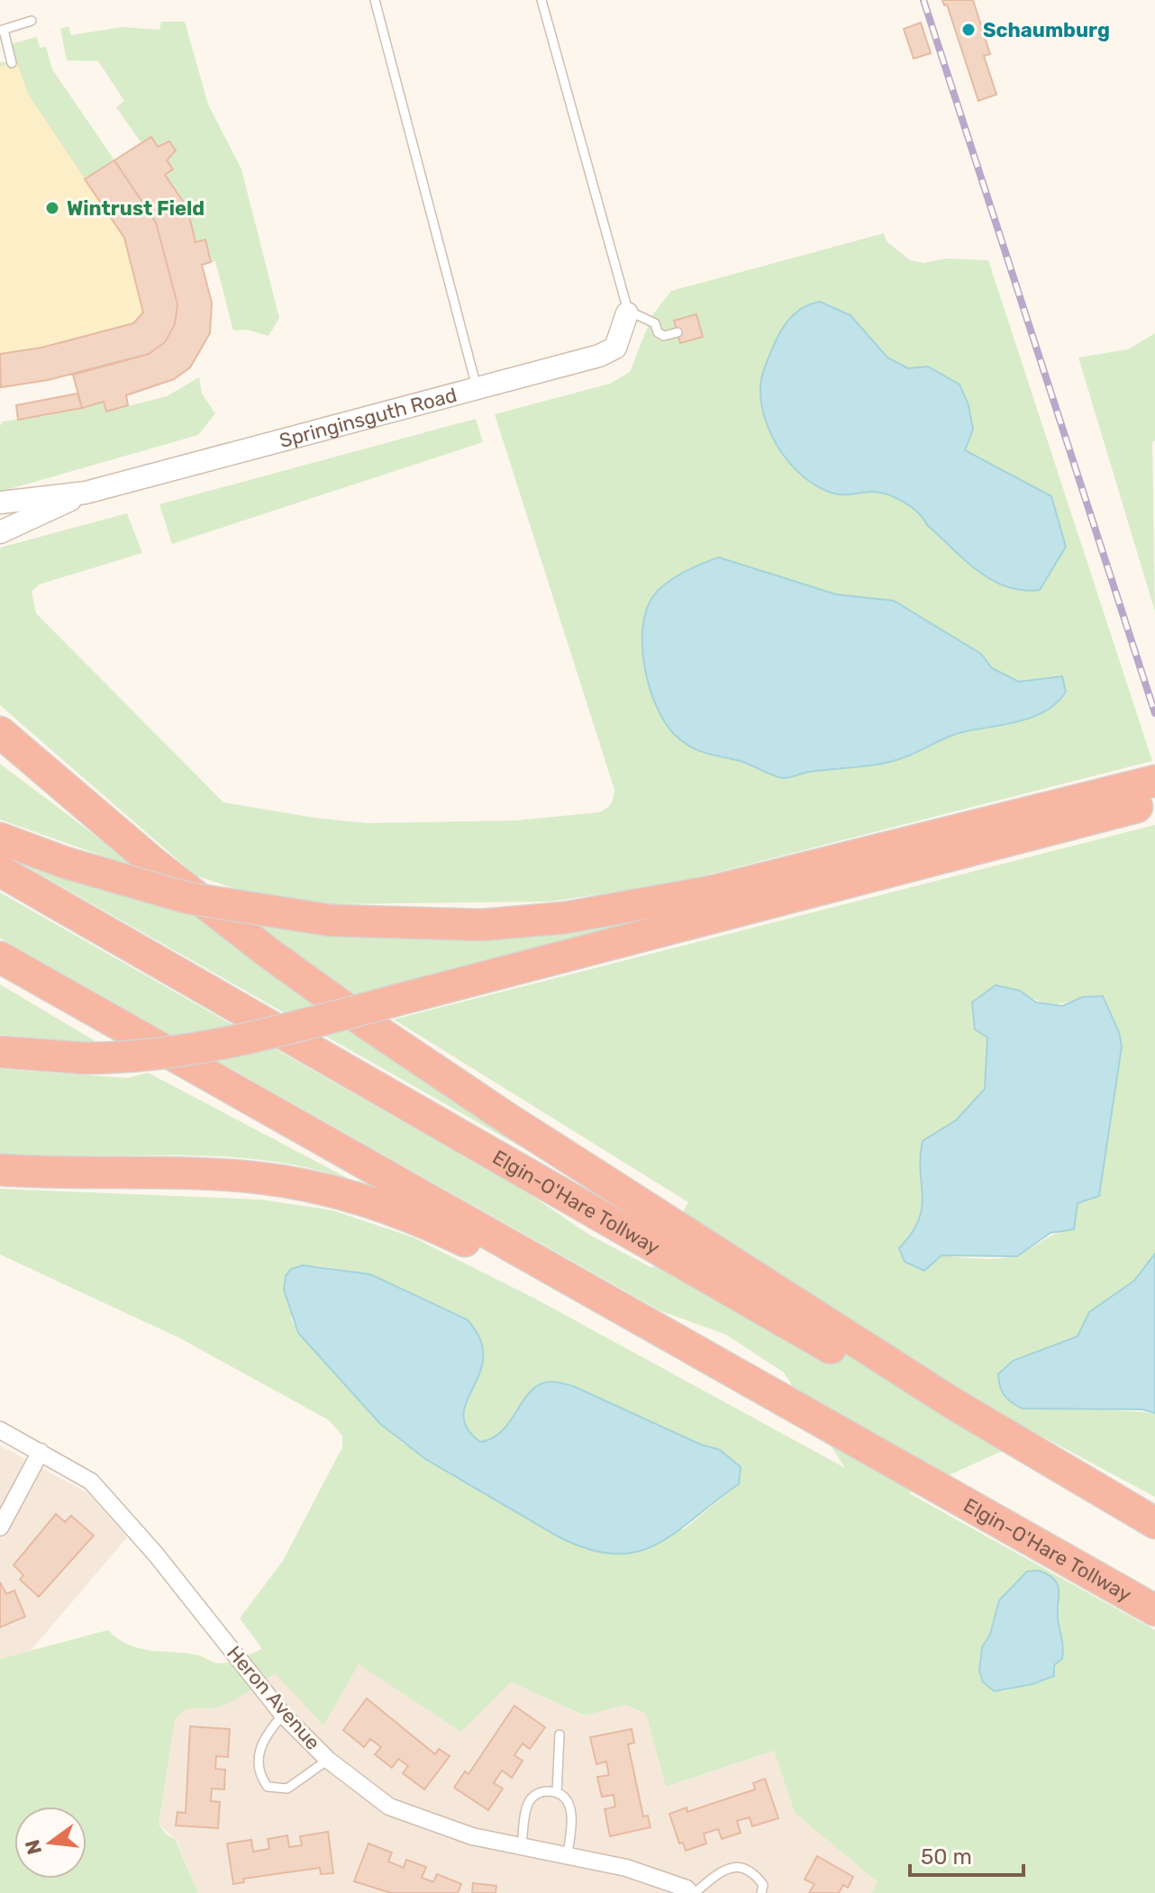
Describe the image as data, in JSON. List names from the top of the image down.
{
  "streets": {
    "highway": ["Elgin-O'Hare Tollway"],
    "street": ["Springinsguth Road", "Heron Avenue"]
  },
  "places": ["Schaumburg", "Wintrust Field"],
  "scale_bar": "50 m",
  "north": "left"
}
